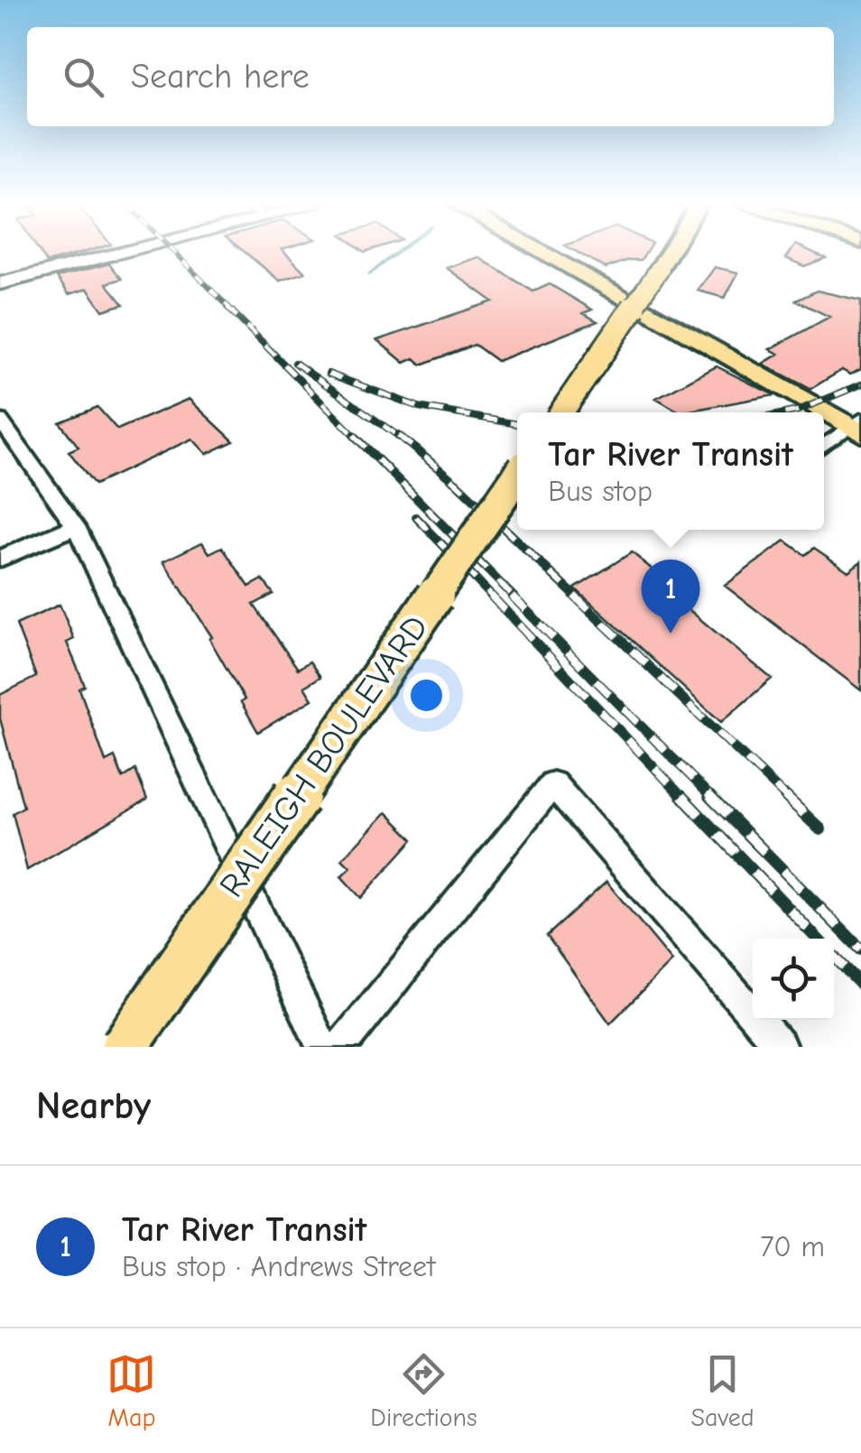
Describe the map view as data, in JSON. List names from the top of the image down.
{
  "streets": {
    "main road": ["RALEIGH BOULEVARD"]
  },
  "page": {
    "search": "Search here",
    "popup": ["Tar River Transit", "Bus stop"],
    "pins": "1",
    "heading": "Nearby",
    "list": [
      {
        "mark": "1",
        "name": "Tar River Transit",
        "note": "Bus stop · Andrews Street",
        "value": "70 m"
      }
    ],
    "nav": ["Map", "Directions", "Saved"]
  }
}
